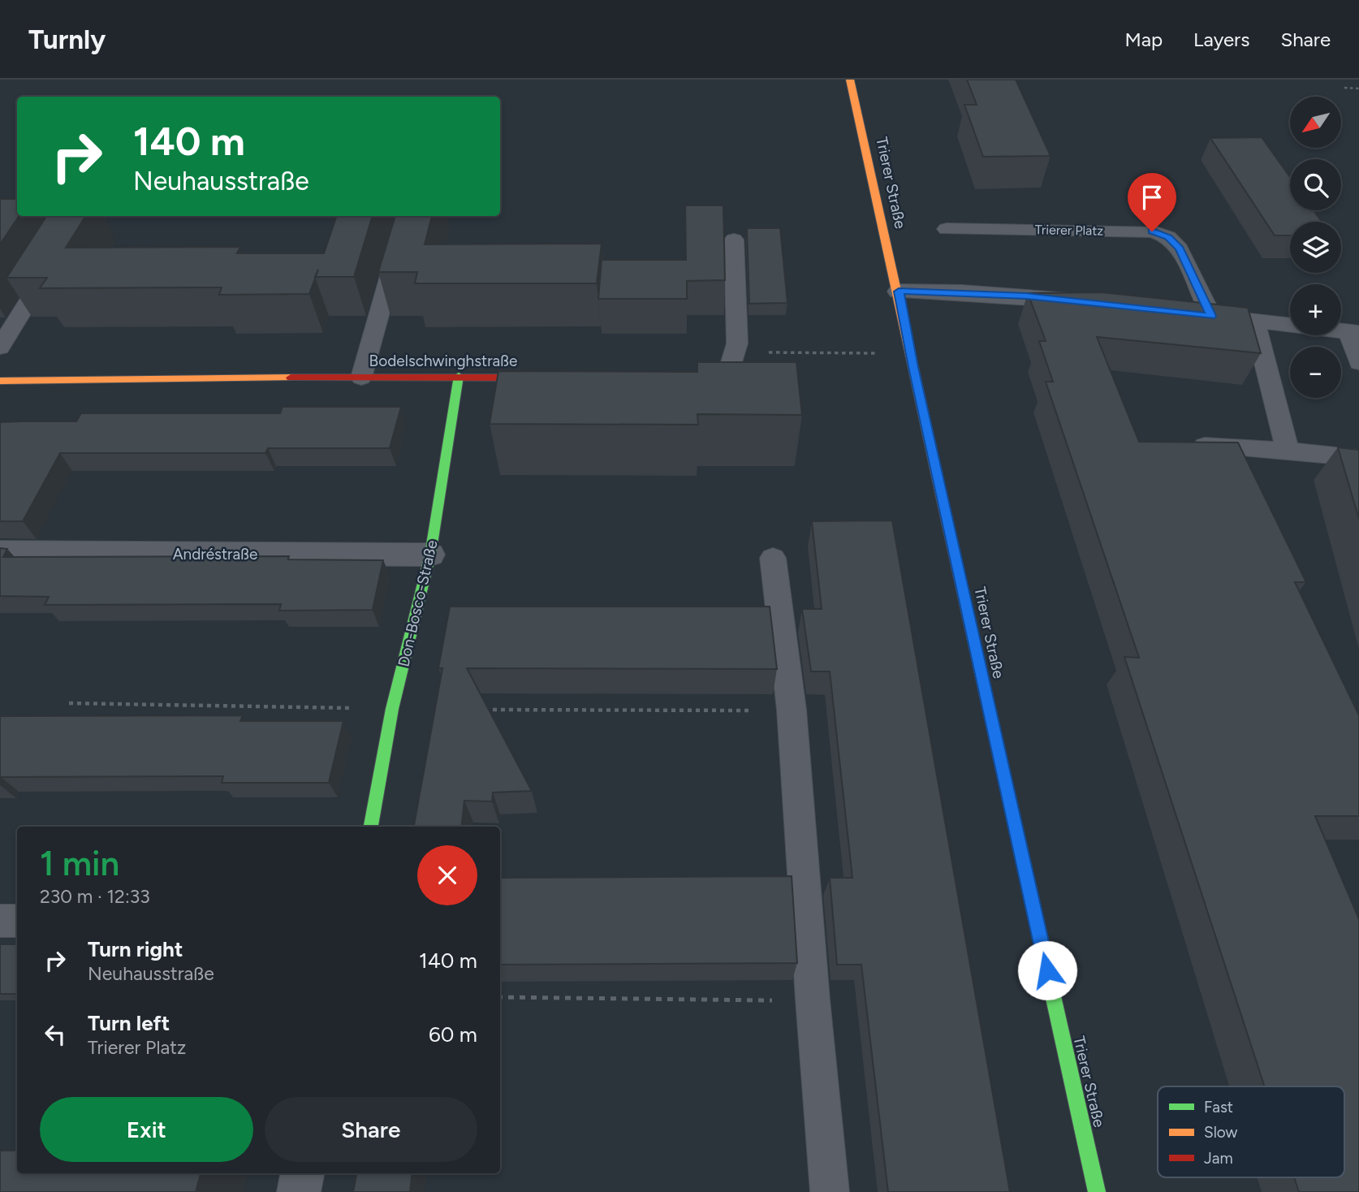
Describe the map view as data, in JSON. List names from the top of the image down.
{
  "streets": {
    "main road": ["Trierer Straße", "Bodelschwinghstraße", "Don-Bosco-Straße"],
    "street": ["Andréstraße"],
    "lane": ["Trierer Platz"]
  },
  "crossings": [
    ["Bodelschwinghstraße", "Don-Bosco-Straße"],
    ["Andréstraße", "Don-Bosco-Straße"]
  ],
  "legend": ["Fast", "Slow", "Jam"],
  "north": "bottom left",
  "page": {
    "header": "Turnly",
    "nav": ["Map", "Layers", "Share"],
    "map_buttons": ["+", "−"],
    "turn": ["140 m", "Neuhausstraße"],
    "heading": ["1 min", "230 m · 12:33"],
    "list": [
      {
        "name": "Turn right",
        "note": "Neuhausstraße",
        "value": "140 m"
      },
      {
        "name": "Turn left",
        "note": "Trierer Platz",
        "value": "60 m"
      }
    ],
    "buttons": ["Exit", "Share"]
  }
}
